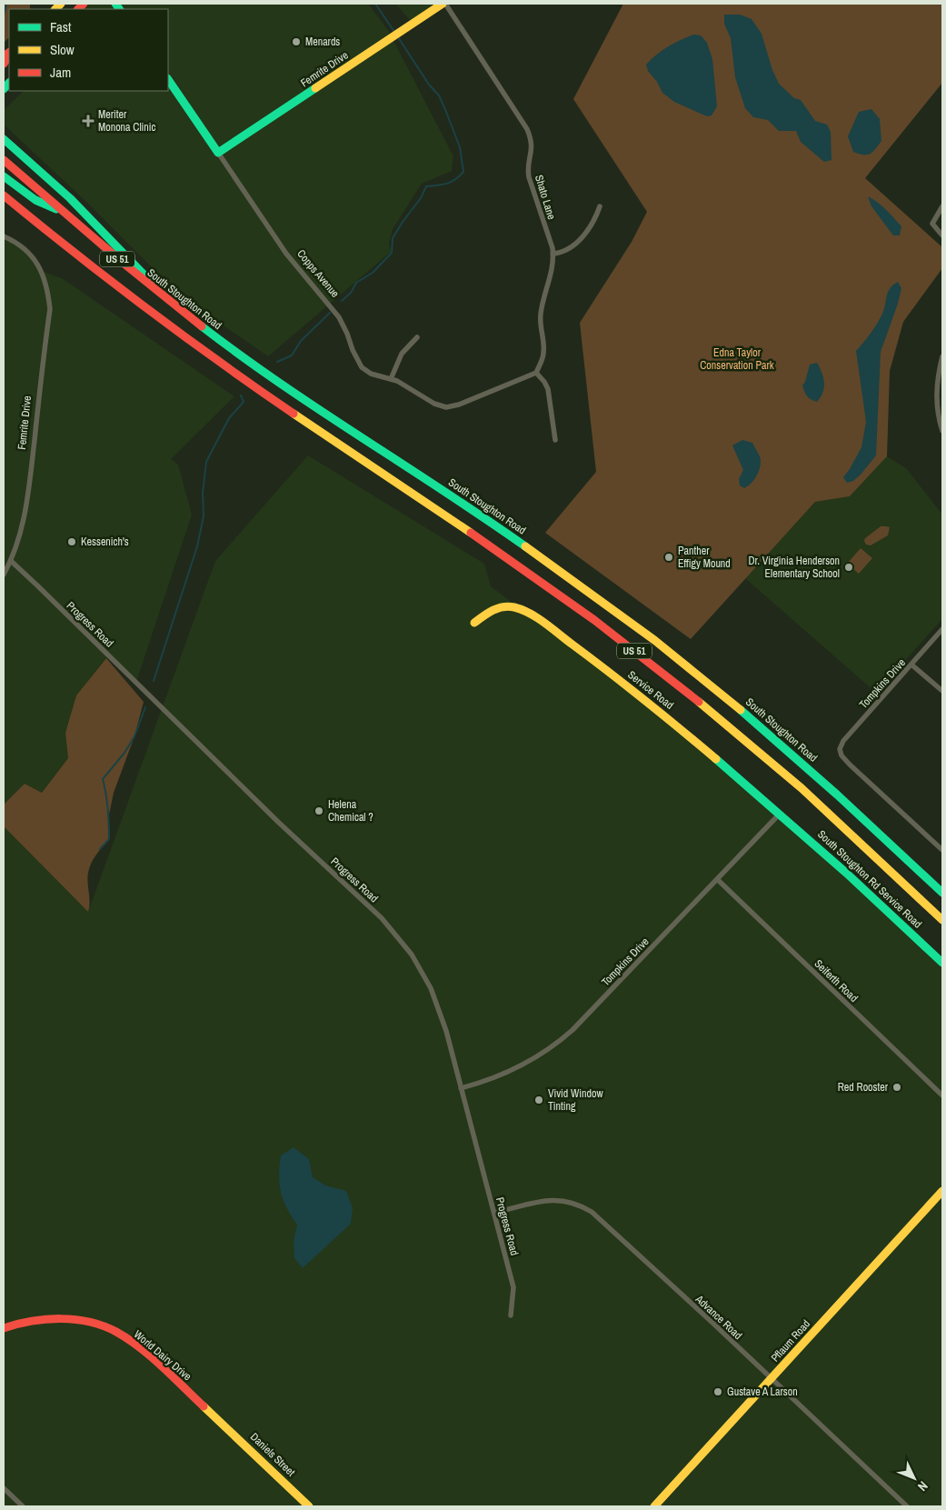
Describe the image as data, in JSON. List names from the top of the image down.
{
  "streets": {
    "main road": [
      "Femrite Drive",
      "US 51",
      "Copps Avenue",
      "South Stoughton Road",
      "Service Road",
      "South Stoughton Rd Service Road",
      "Pflaum Road",
      "World Dairy Drive",
      "Daniels Street"
    ],
    "street": [
      "Shato Lane",
      "Progress Road",
      "Tompkins Drive",
      "Seiferth Road",
      "Advance Road"
    ]
  },
  "crossings": [
    ["Femrite Drive", "Shato Lane"],
    ["Femrite Drive", "Copps Avenue"],
    ["Femrite Drive", "Progress Road"],
    ["Shato Lane", "Copps Avenue"],
    ["Progress Road", "Tompkins Drive"],
    ["Progress Road", "Advance Road"],
    ["Tompkins Drive", "Service Road"],
    ["Tompkins Drive", "South Stoughton Rd Service Road"],
    ["Tompkins Drive", "Seiferth Road"],
    ["Service Road", "South Stoughton Rd Service Road"],
    ["Advance Road", "Pflaum Road"],
    ["World Dairy Drive", "Daniels Street"]
  ],
  "parks": ["Edna Taylor Conservation Park"],
  "places": {
    "other": [
      "Menards",
      "Kessenich's",
      "Panther Effigy Mound",
      "Dr. Virginia Henderson Elementary School",
      "Helena Chemical ?",
      "Red Rooster",
      "Vivid Window Tinting",
      "Gustave A Larson"
    ],
    "health": ["Meriter Monona Clinic"]
  },
  "legend": ["Fast", "Slow", "Jam"],
  "north": "bottom right"
}
